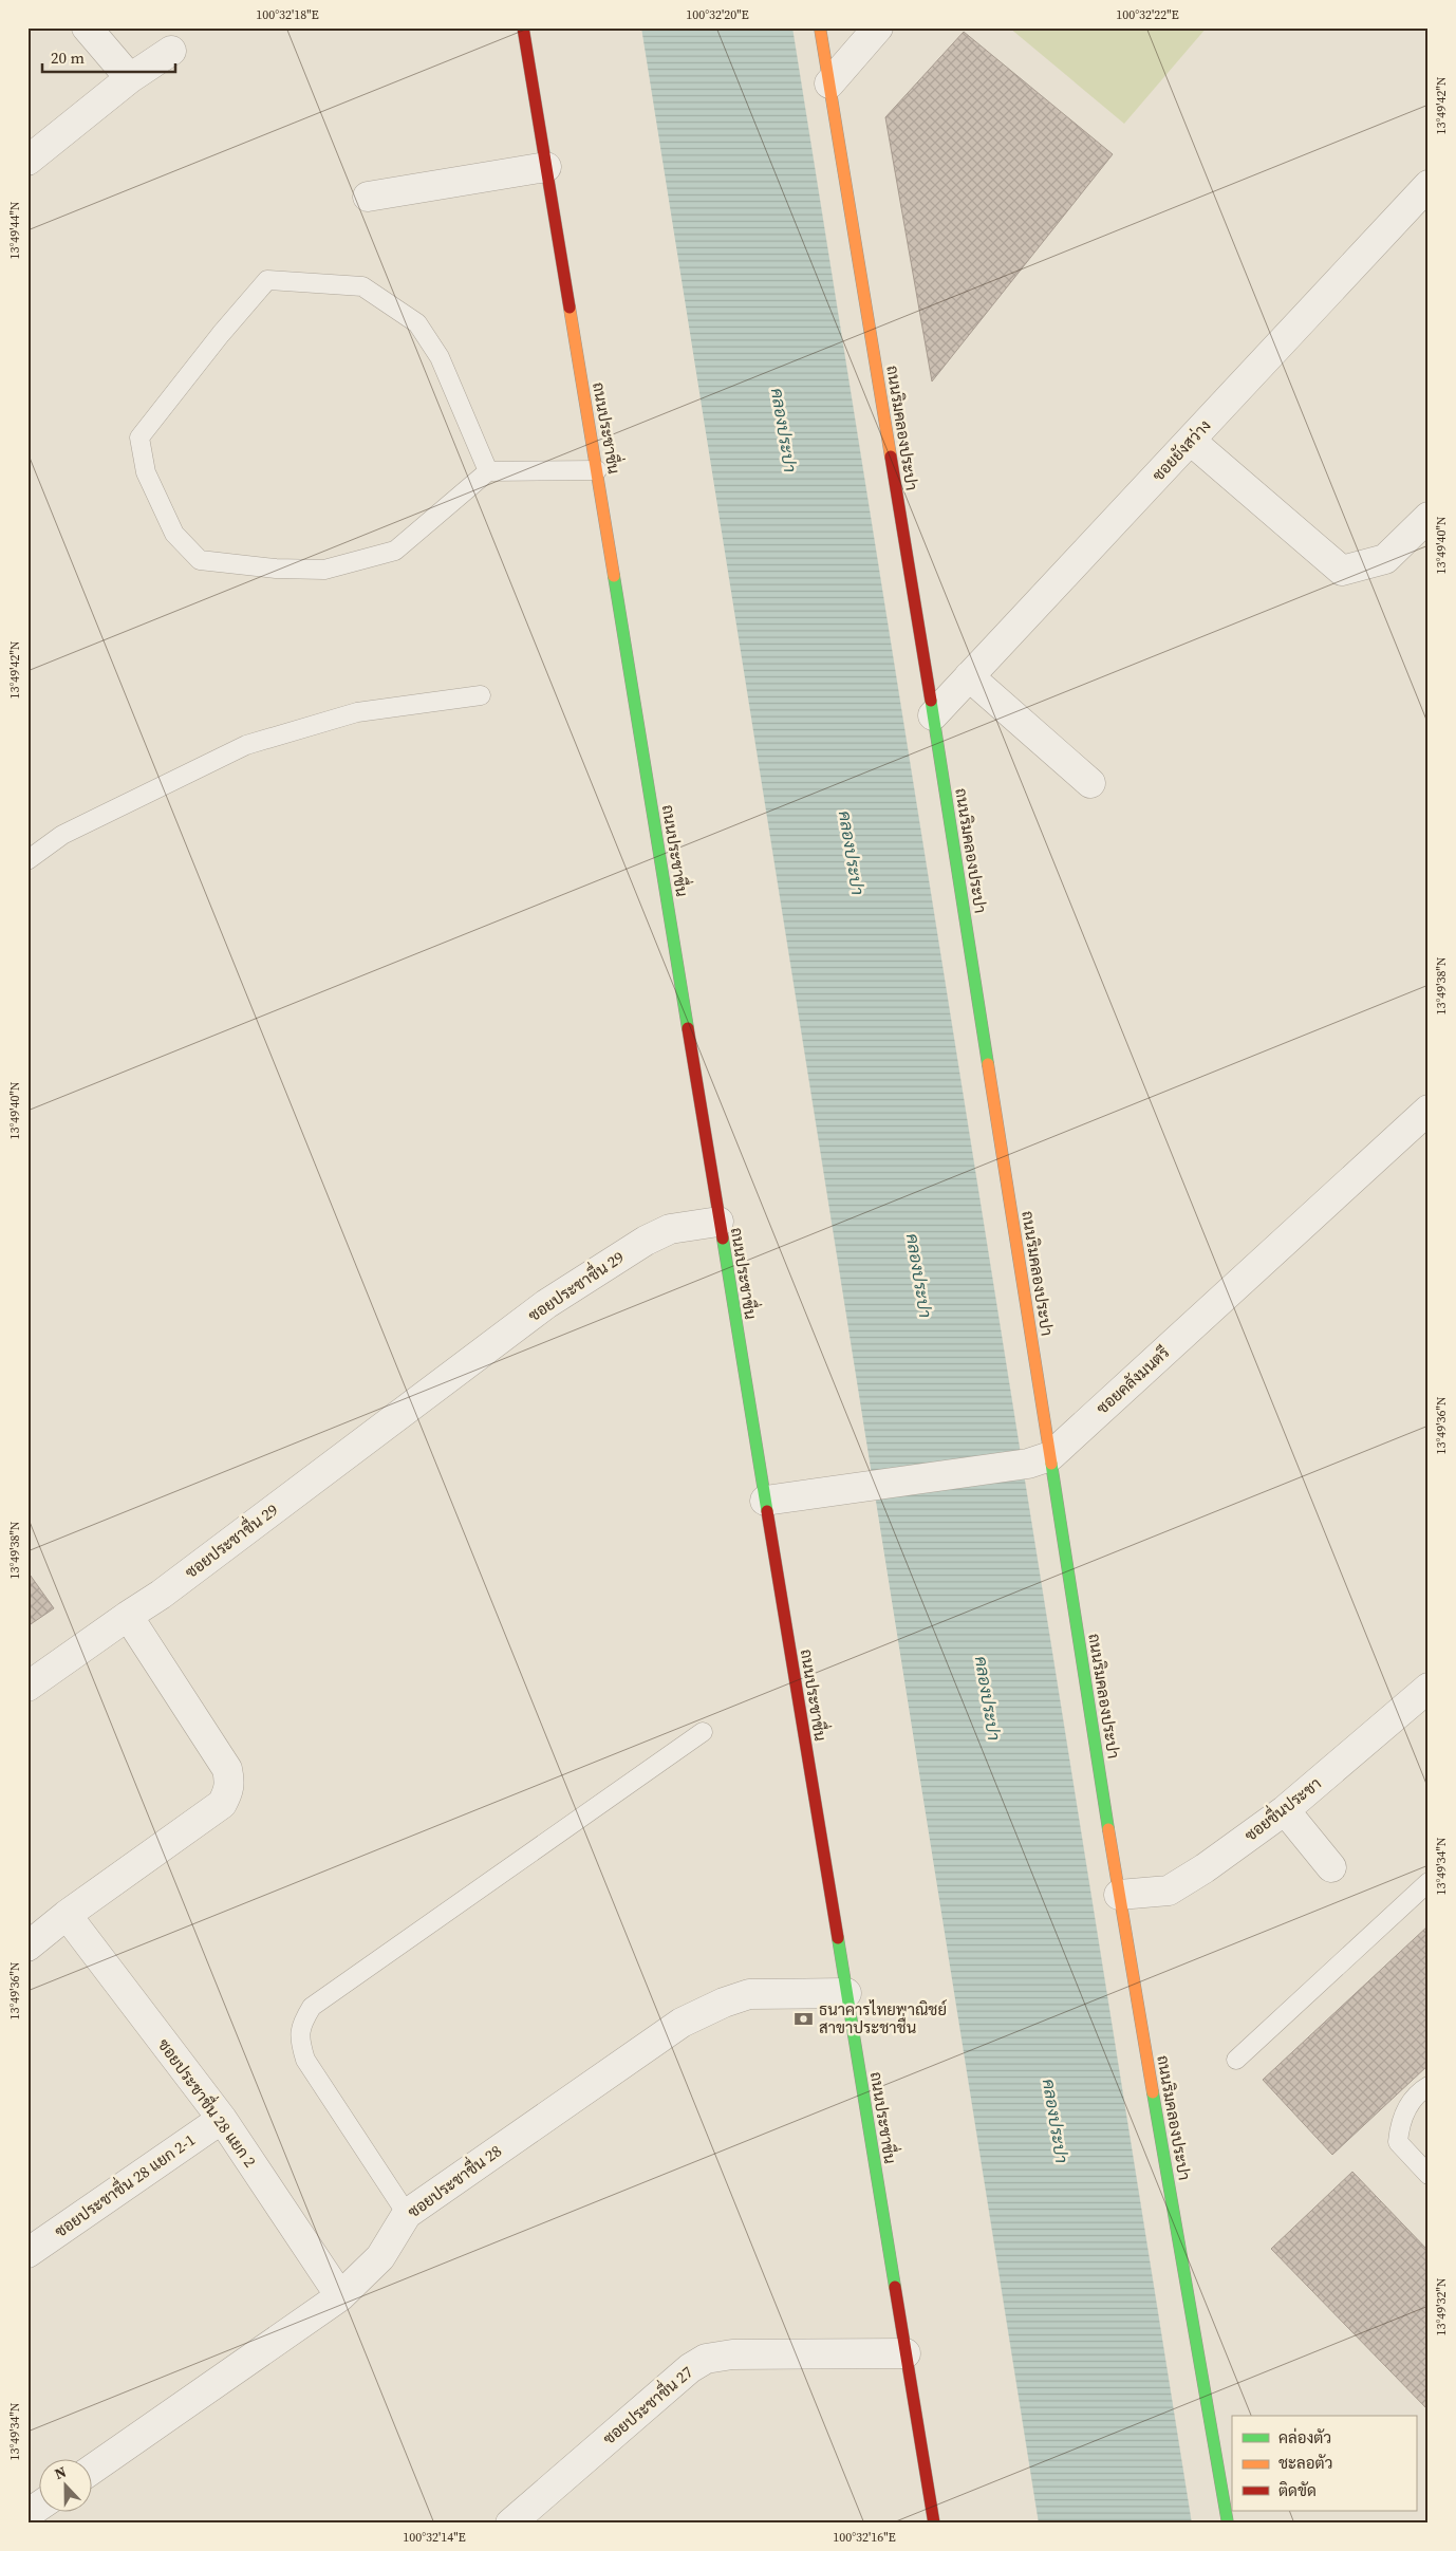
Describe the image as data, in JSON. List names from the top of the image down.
{
  "streets": {
    "main road": ["ถนนประชาชื่น", "ถนนริมคลองประปา"],
    "street": [
      "ซอยยังสว่าง",
      "ซอยประชาชื่น 29",
      "ซอยคลังมนตรี",
      "ซอยชื่นประชา",
      "ซอยประชาชื่น 28 แยก 2",
      "ซอยประชาชื่น 28",
      "ซอยประชาชื่น 28 แยก 2-1",
      "ซอยประชาชื่น 27"
    ]
  },
  "crossings": [
    ["ถนนประชาชื่น", "ซอยประชาชื่น 29"],
    ["ถนนประชาชื่น", "ซอยประชาชื่น 28"],
    ["ถนนประชาชื่น", "ซอยประชาชื่น 27"],
    ["ถนนริมคลองประปา", "ซอยยังสว่าง"],
    ["ถนนริมคลองประปา", "ซอยคลังมนตรี"],
    ["ถนนริมคลองประปา", "ซอยชื่นประชา"],
    ["ซอยประชาชื่น 28 แยก 2", "ซอยประชาชื่น 28"],
    ["ซอยประชาชื่น 28 แยก 2", "ซอยประชาชื่น 28 แยก 2-1"]
  ],
  "water": ["คลองประปา"],
  "places": {
    "bank": ["ธนาคารไทยพาณิชย์ สาขาประชาชื่น"]
  },
  "legend": ["คล่องตัว", "ชะลอตัว", "ติดขัด"],
  "scale_bar": "20 m",
  "north": "top",
  "coordinates": [
    "100°32'18\"E",
    "100°32'20\"E",
    "100°32'22\"E",
    "13°49'42\"N",
    "13°49'44\"N",
    "13°49'40\"N",
    "13°49'38\"N",
    "13°49'36\"N",
    "13°49'34\"N",
    "13°49'32\"N",
    "100°32'14\"E",
    "100°32'16\"E"
  ]
}
